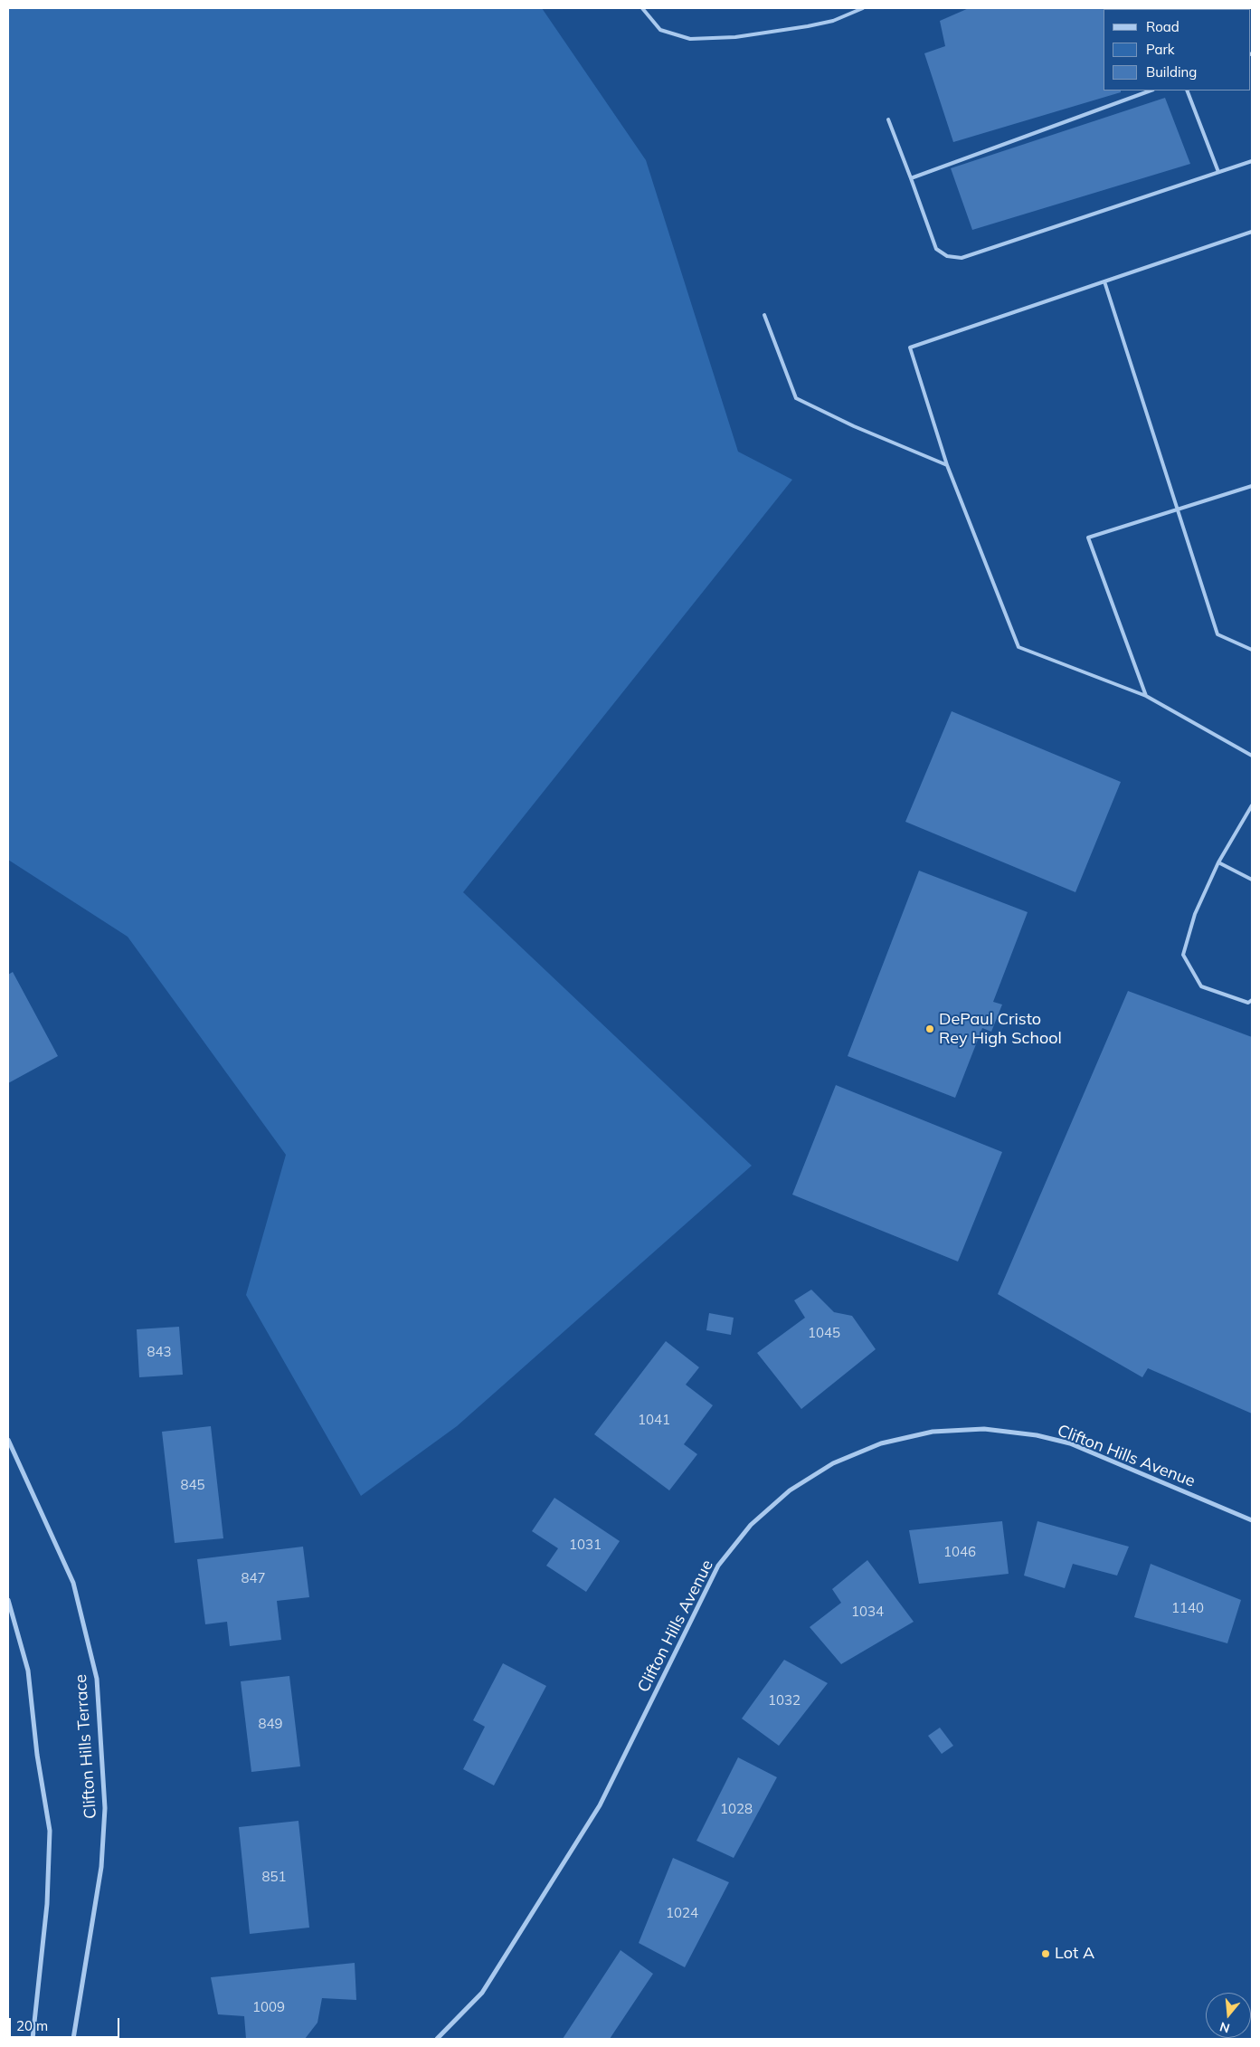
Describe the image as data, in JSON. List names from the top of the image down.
{
  "streets": {
    "street": ["Clifton Hills Avenue", "Clifton Hills Terrace"]
  },
  "places": ["DePaul Cristo Rey High School", "Lot A"],
  "house_numbers": [
    "1045",
    "843",
    "1041",
    "845",
    "1031",
    "1046",
    "847",
    "1140",
    "1034",
    "1032",
    "849",
    "1028",
    "851",
    "1024",
    "1009"
  ],
  "legend": ["Road", "Park", "Building"],
  "scale_bar": "20 m",
  "north": "bottom"
}
